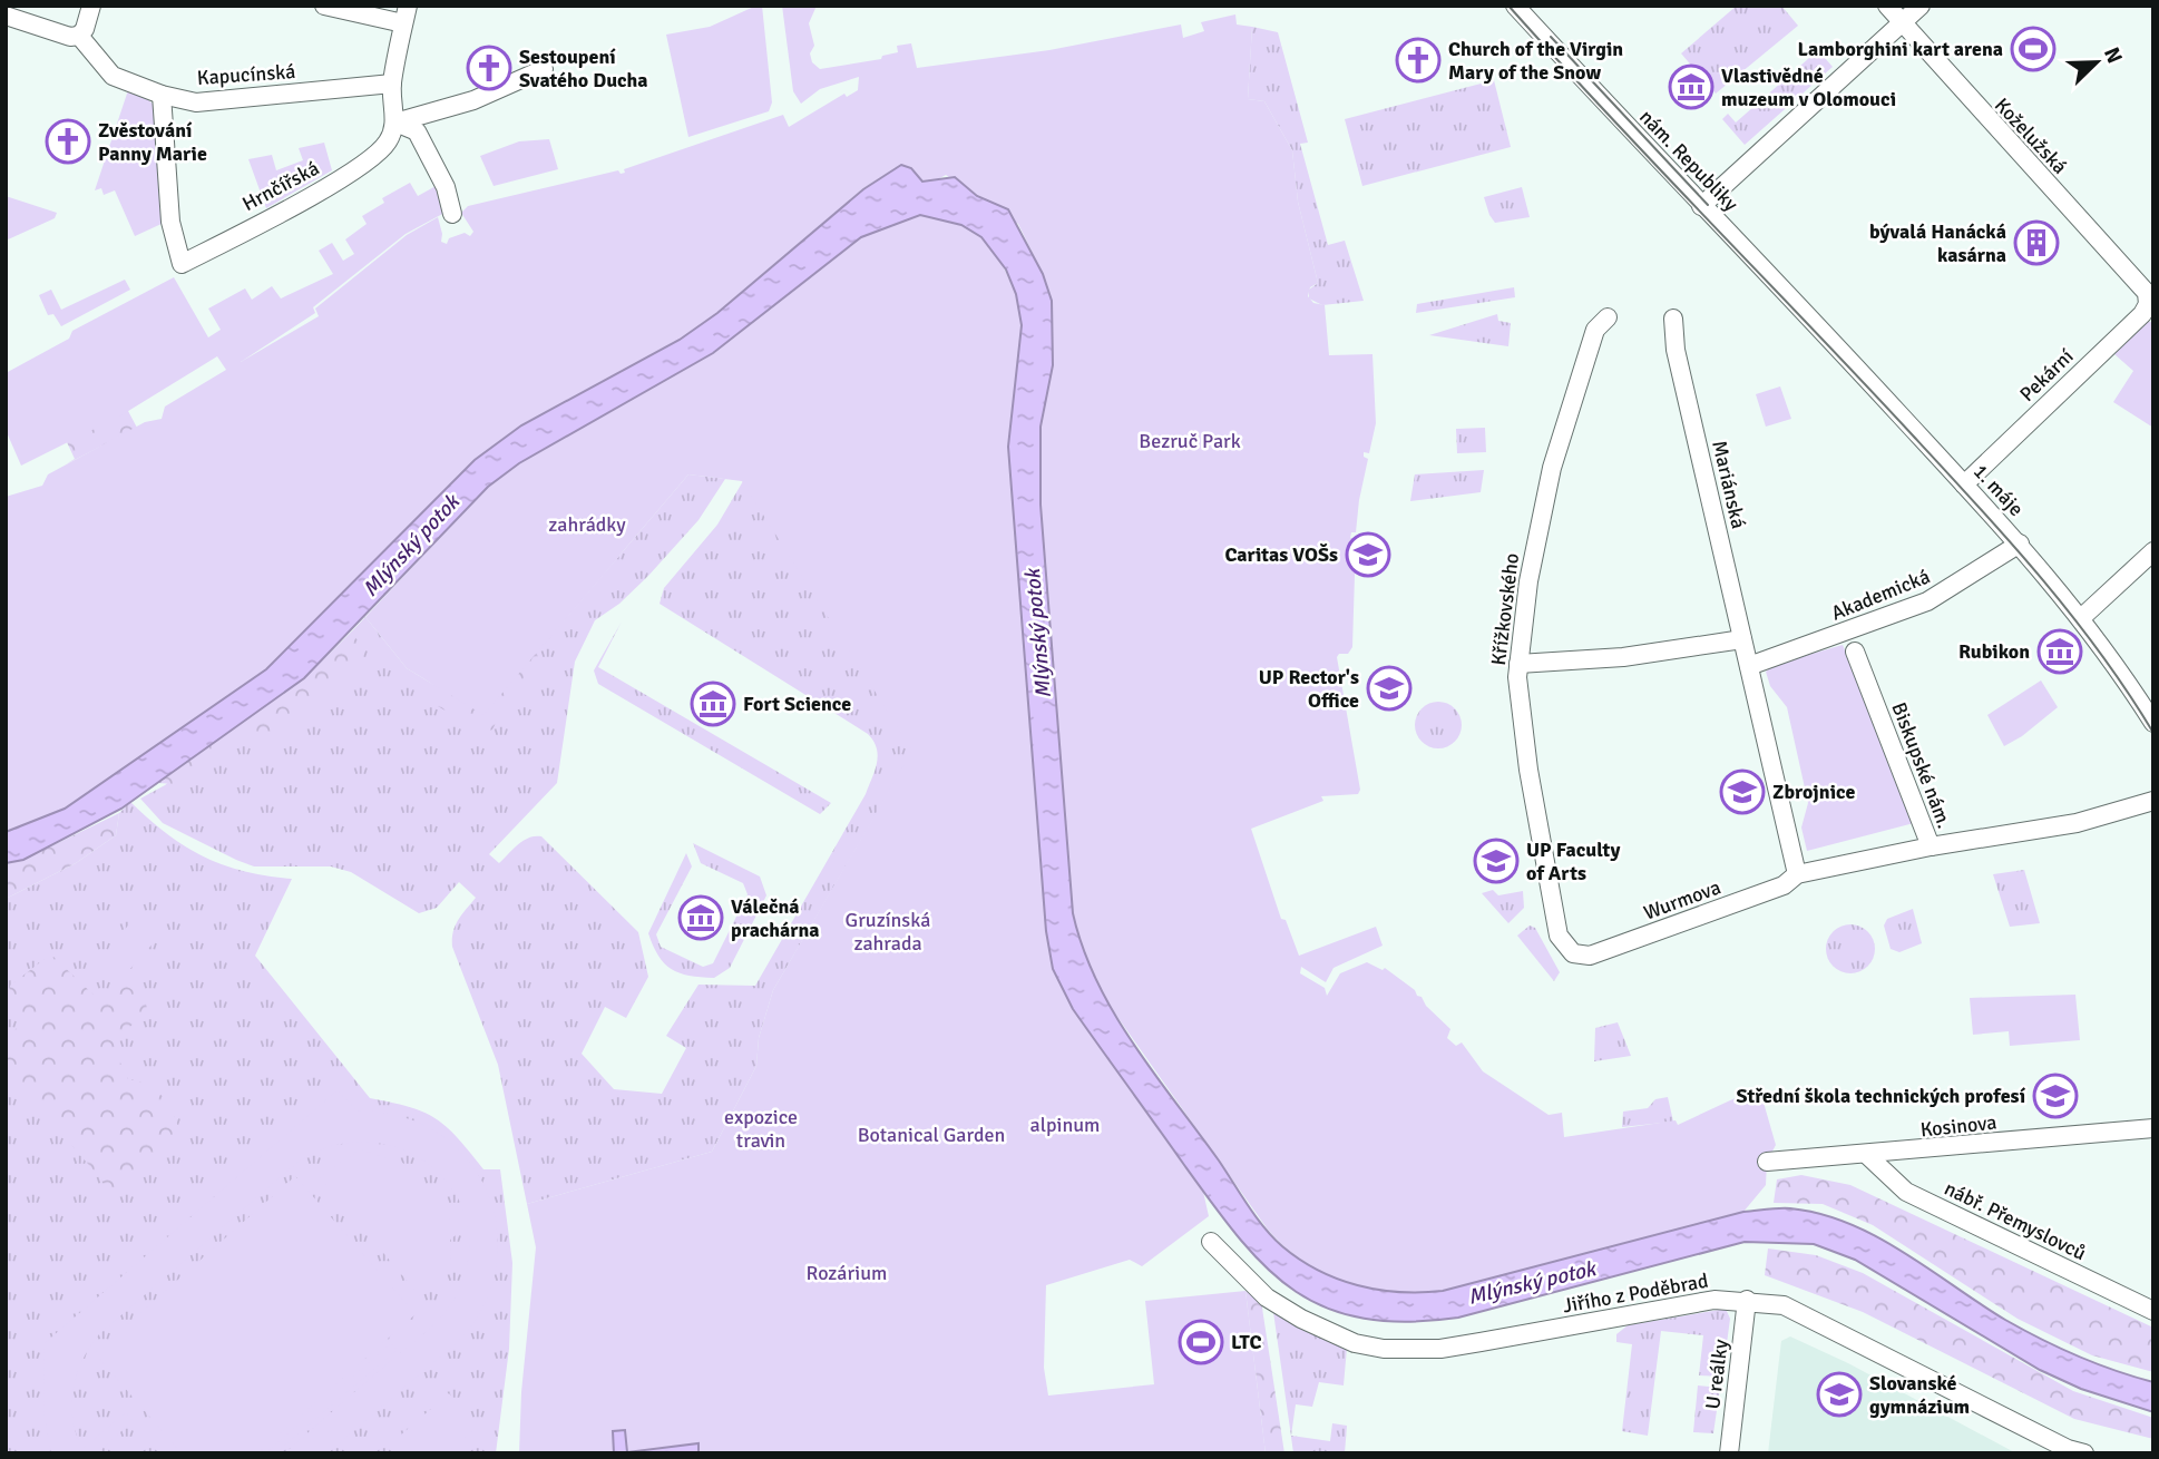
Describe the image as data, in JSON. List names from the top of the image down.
{
  "streets": {
    "street": [
      "Kapucínská",
      "Koželužská",
      "nám. Republiky",
      "Hrnčířská",
      "Pekární",
      "Mariánská",
      "1. máje",
      "Akademická",
      "Křížkovského",
      "Biskupské nám.",
      "Wurmova",
      "Kosinova",
      "nábř. Přemyslovců",
      "Jiřího z Poděbrad",
      "U reálky"
    ]
  },
  "crossings": [
    ["Kapucínská", "Hrnčířská"],
    ["Koželužská", "Pekární"],
    ["nám. Republiky", "1. máje"],
    ["Pekární", "1. máje"],
    ["1. máje", "Akademická"],
    ["Křížkovského", "Wurmova"],
    ["Biskupské nám.", "Wurmova"],
    ["Kosinova", "nábř. Přemyslovců"],
    ["Jiřího z Poděbrad", "U reálky"]
  ],
  "water": ["Mlýnský potok"],
  "parks": [
    "Bezruč Park",
    "zahrádky",
    "Gruzínská zahrada",
    "expozice travin",
    "alpinum",
    "Botanical Garden",
    "Rozárium"
  ],
  "places": {
    "sports": ["Lamborghini kart arena", "LTC"],
    "church": ["Church of the Virgin Mary of the Snow", "Sestoupení Svatého Ducha", "Zvěstování Panny Marie"],
    "museum": [
      "Vlastivědné muzeum v Olomouci",
      "Rubikon",
      "Fort Science",
      "Válečná prachárna"
    ],
    "building": ["bývalá Hanácká kasárna"],
    "school or university": [
      "Caritas VOŠs",
      "UP Rector's Office",
      "Zbrojnice",
      "UP Faculty of Arts",
      "Střední škola technických profesí",
      "Slovanské gymnázium"
    ]
  },
  "north": "top right"
}
